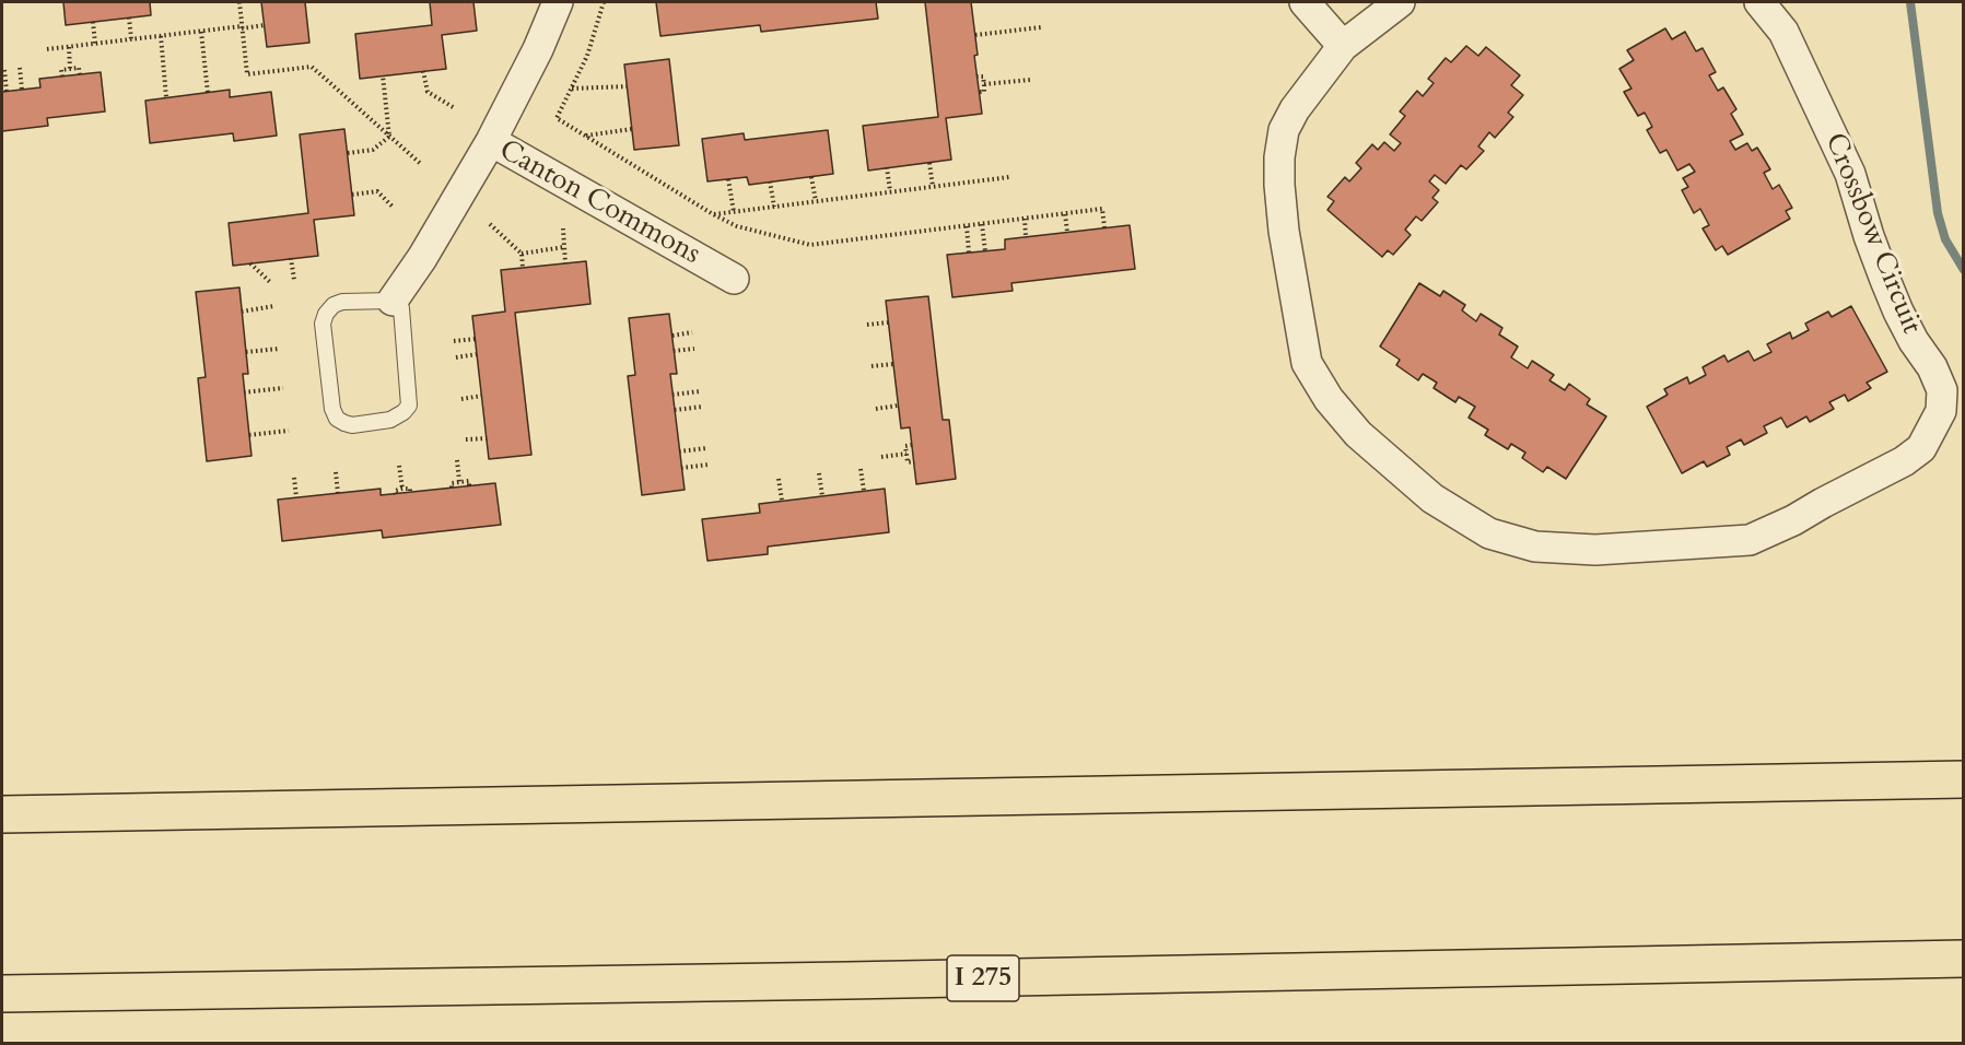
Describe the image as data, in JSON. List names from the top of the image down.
{
  "streets": {
    "highway": ["I 275"],
    "street": ["Canton Commons", "Crossbow Circuit"]
  }
}
